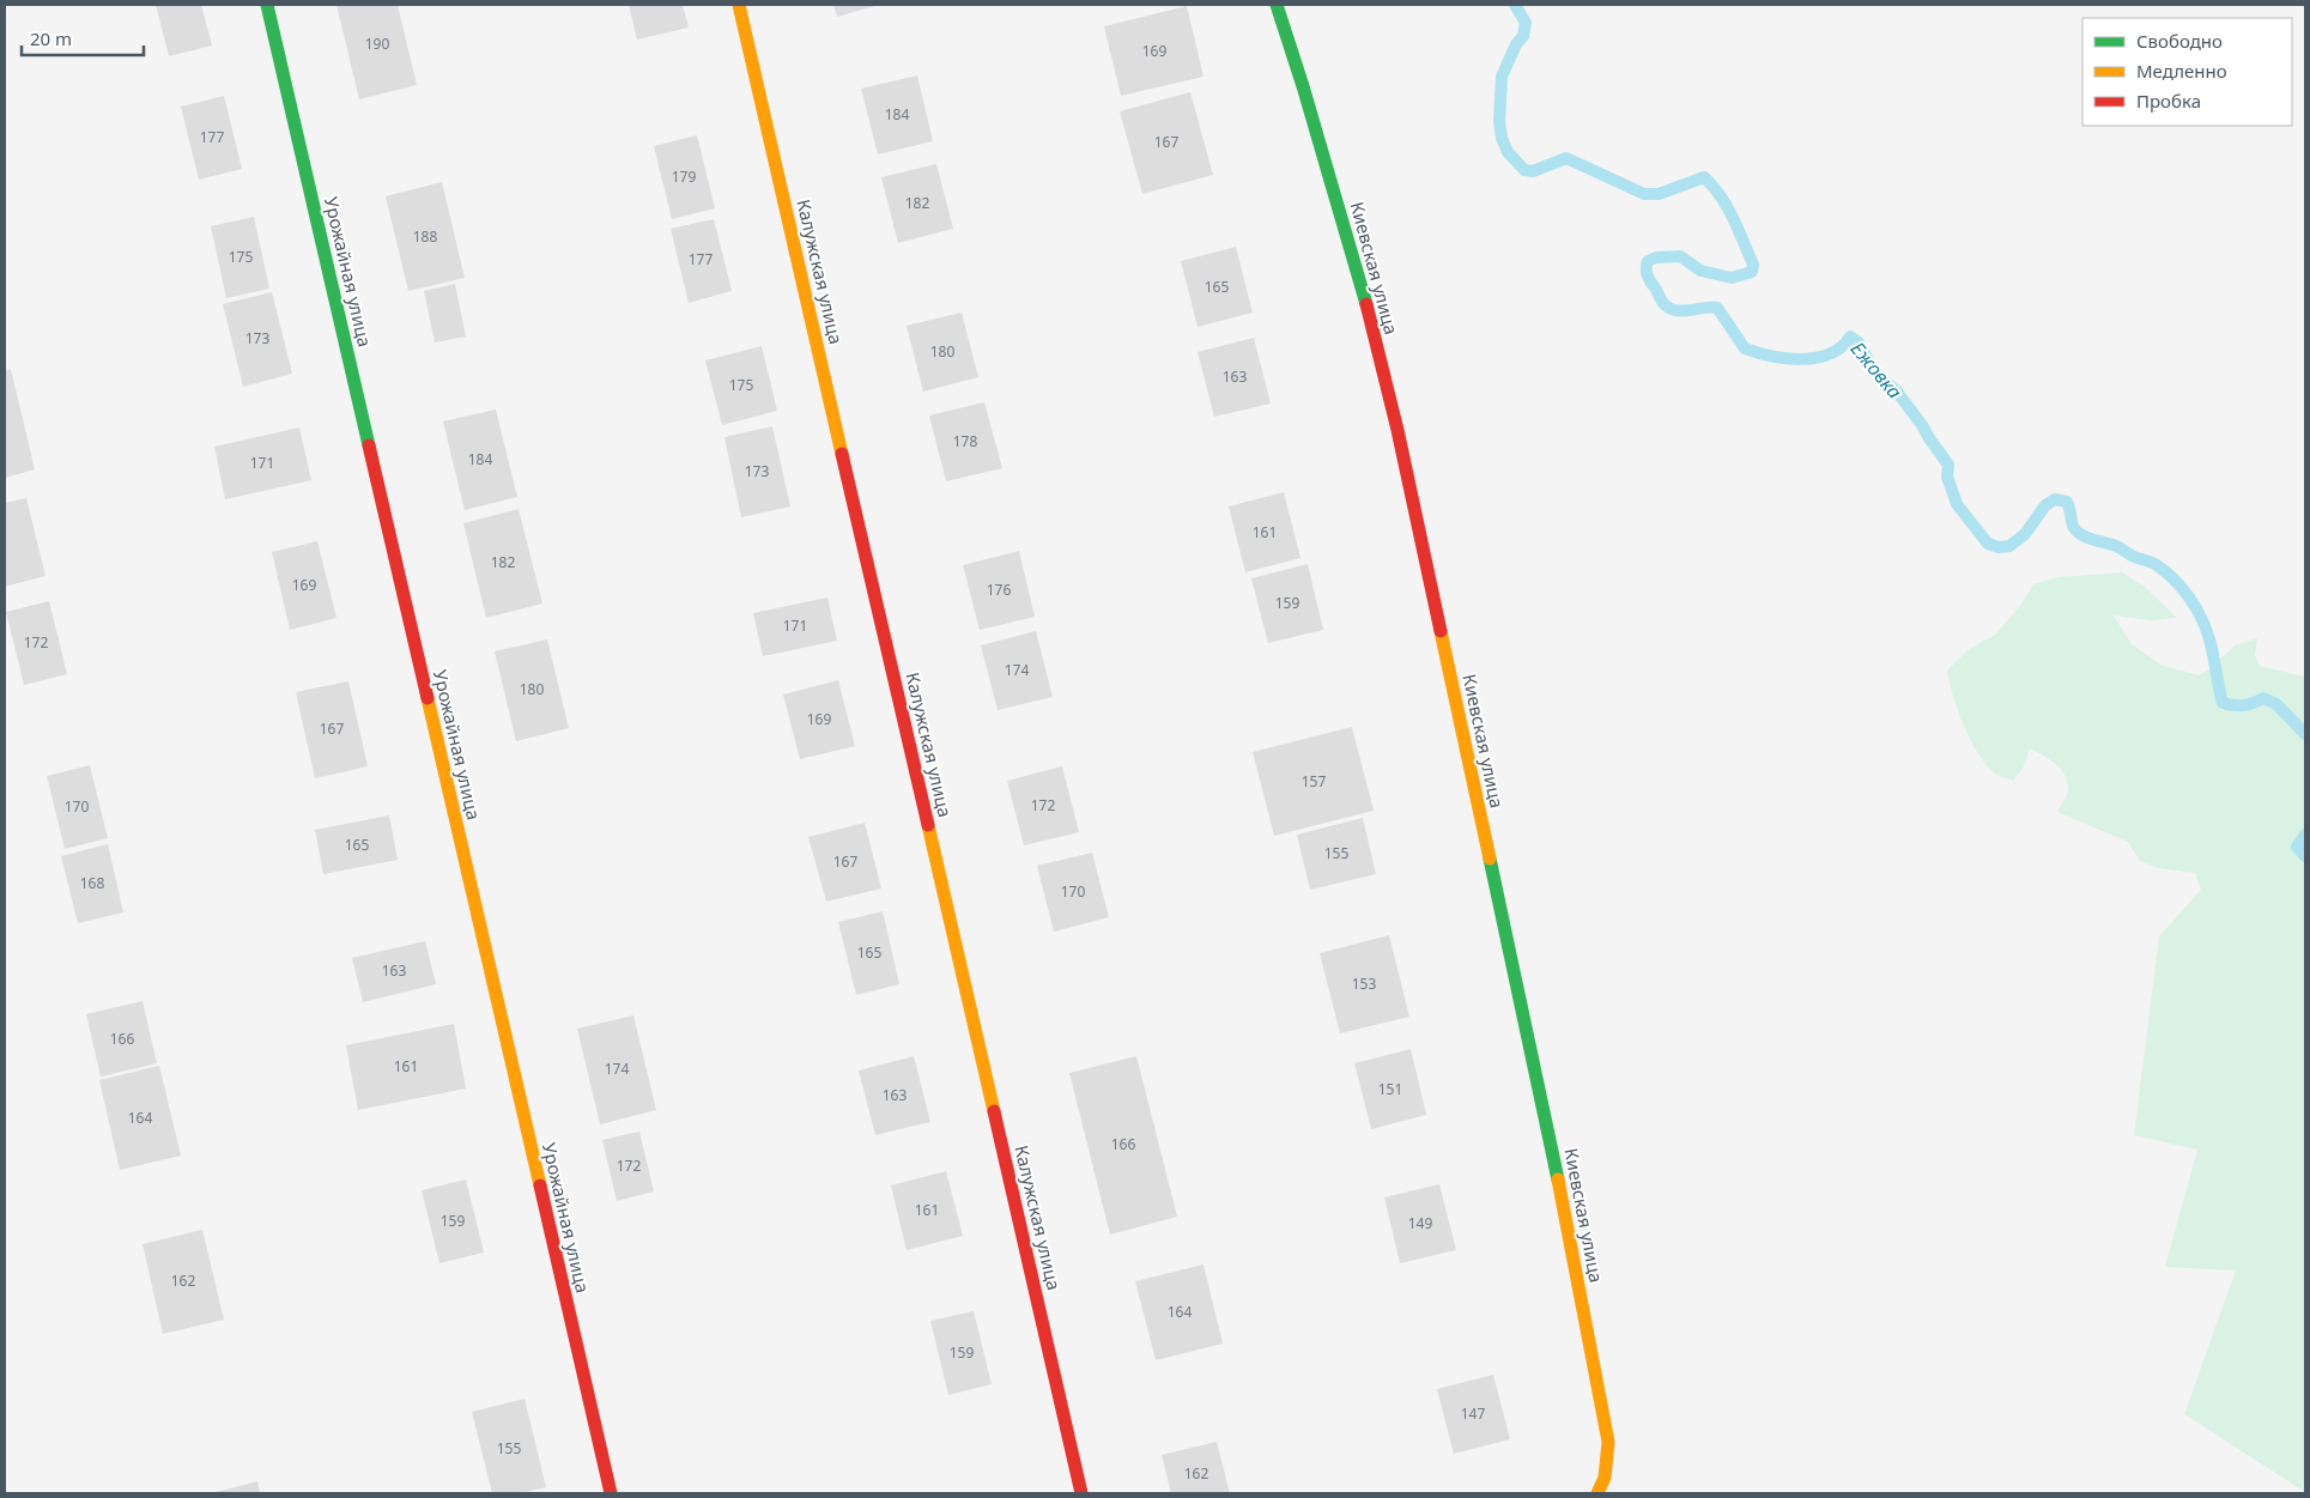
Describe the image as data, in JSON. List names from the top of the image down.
{
  "streets": {
    "street": ["Киевская улица", "Урожайная улица", "Калужская улица"]
  },
  "water": ["Ежовка"],
  "house_numbers": [
    "190",
    "169",
    "184",
    "177",
    "167",
    "179",
    "182",
    "188",
    "175",
    "177",
    "165",
    "173",
    "180",
    "163",
    "175",
    "178",
    "184",
    "171",
    "173",
    "161",
    "182",
    "169",
    "176",
    "159",
    "171",
    "172",
    "174",
    "180",
    "169",
    "167",
    "157",
    "172",
    "170",
    "165",
    "155",
    "167",
    "168",
    "170",
    "165",
    "163",
    "153",
    "166",
    "161",
    "174",
    "151",
    "163",
    "164",
    "166",
    "172",
    "161",
    "159",
    "149",
    "162",
    "164",
    "159",
    "147",
    "155",
    "162"
  ],
  "legend": ["Свободно", "Медленно", "Пробка"],
  "scale_bar": "20 m"
}
